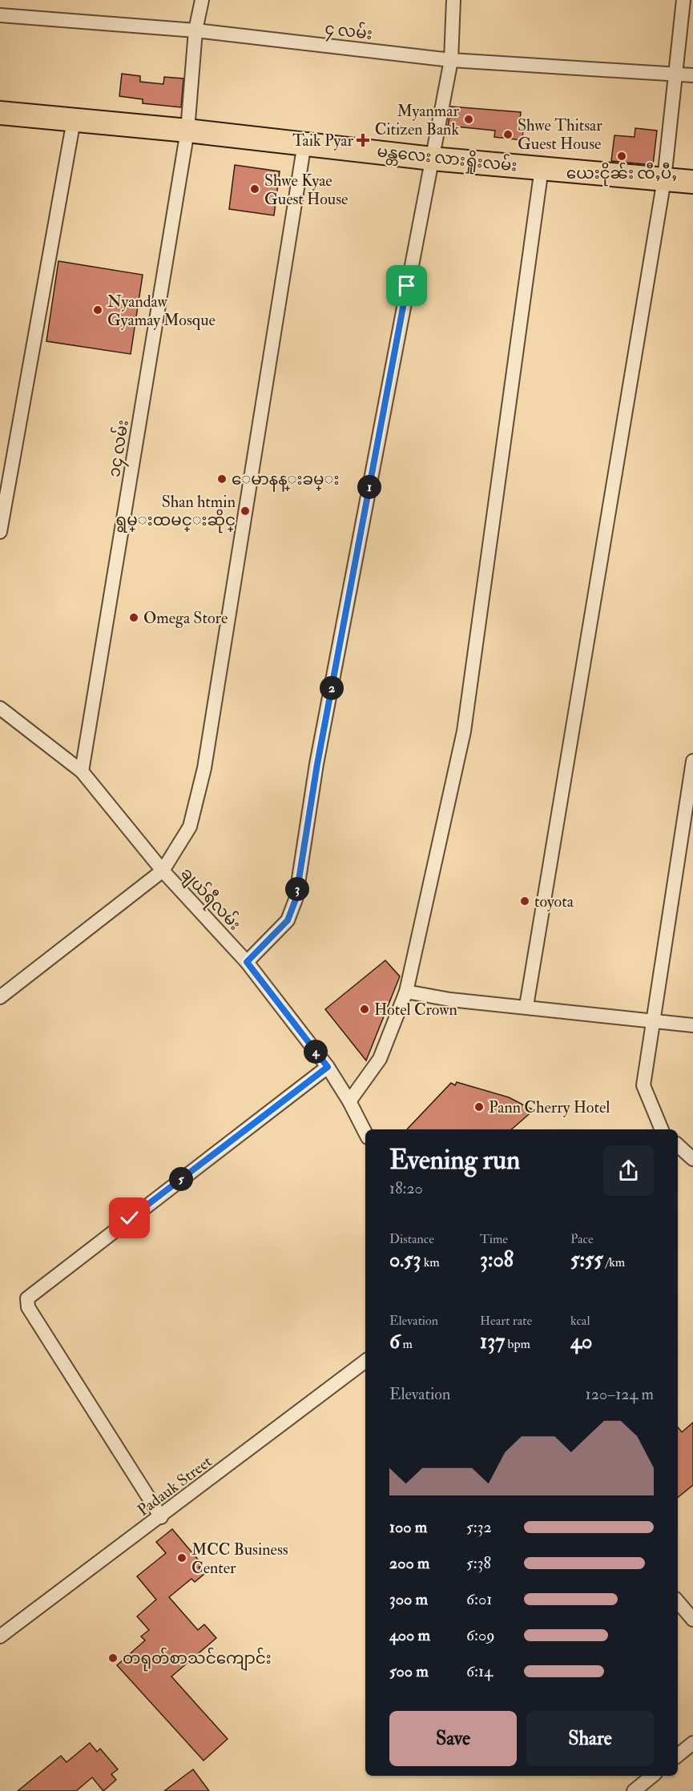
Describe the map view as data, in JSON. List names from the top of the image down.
{
  "streets": {
    "highway": ["မန္တလေး လားရှိုးလမ်း"],
    "street": [
      "၄ လမ်း",
      "၁၄ လမ်း",
      "ချယ်ရီလမ်း",
      "Padauk Street"
    ]
  },
  "crossings": [
    ["၄ လမ်း", "၁၄ လမ်း"],
    ["မန္တလေး လားရှိုးလမ်း", "၁၄ လမ်း"],
    ["၁၄ လမ်း", "ချယ်ရီလမ်း"]
  ],
  "places": {
    "other": [
      "Myanmar Citizen Bank",
      "Shwe Thitsar Guest House",
      "ယေးငိုၼ်း ၸီႇပီႇ",
      "Shwe Kyae Guest House",
      "Nyandaw Gyamay Mosque",
      "ေမာနန္းခမ္း",
      "Shan htmin ရွမ္းထမင္းဆိုင္",
      "Omega Store",
      "toyota",
      "Hotel Crown",
      "Pann Cherry Hotel",
      "MCC Business Center",
      "တရုတ်စာသင်ကျောင်း"
    ],
    "health": ["Taik Pyar"]
  },
  "page": {
    "pins": [
      "1",
      "2",
      "3",
      "4",
      "5"
    ],
    "heading": ["Evening run", "18:20"],
    "stats": [
      ["Distance", "0.53 km"],
      ["Time", "3:08"],
      ["Pace", "5:55 /km"],
      ["Elevation", "6 m"],
      ["Heart rate", "137 bpm"],
      ["kcal", "40"]
    ],
    "chart": ["Elevation", "120–124 m"],
    "list": [
      {
        "name": "100 m",
        "note": "5:32"
      },
      {
        "name": "200 m",
        "note": "5:38"
      },
      {
        "name": "300 m",
        "note": "6:01"
      },
      {
        "name": "400 m",
        "note": "6:09"
      },
      {
        "name": "500 m",
        "note": "6:14"
      }
    ],
    "buttons": ["Save", "Share"]
  }
}
